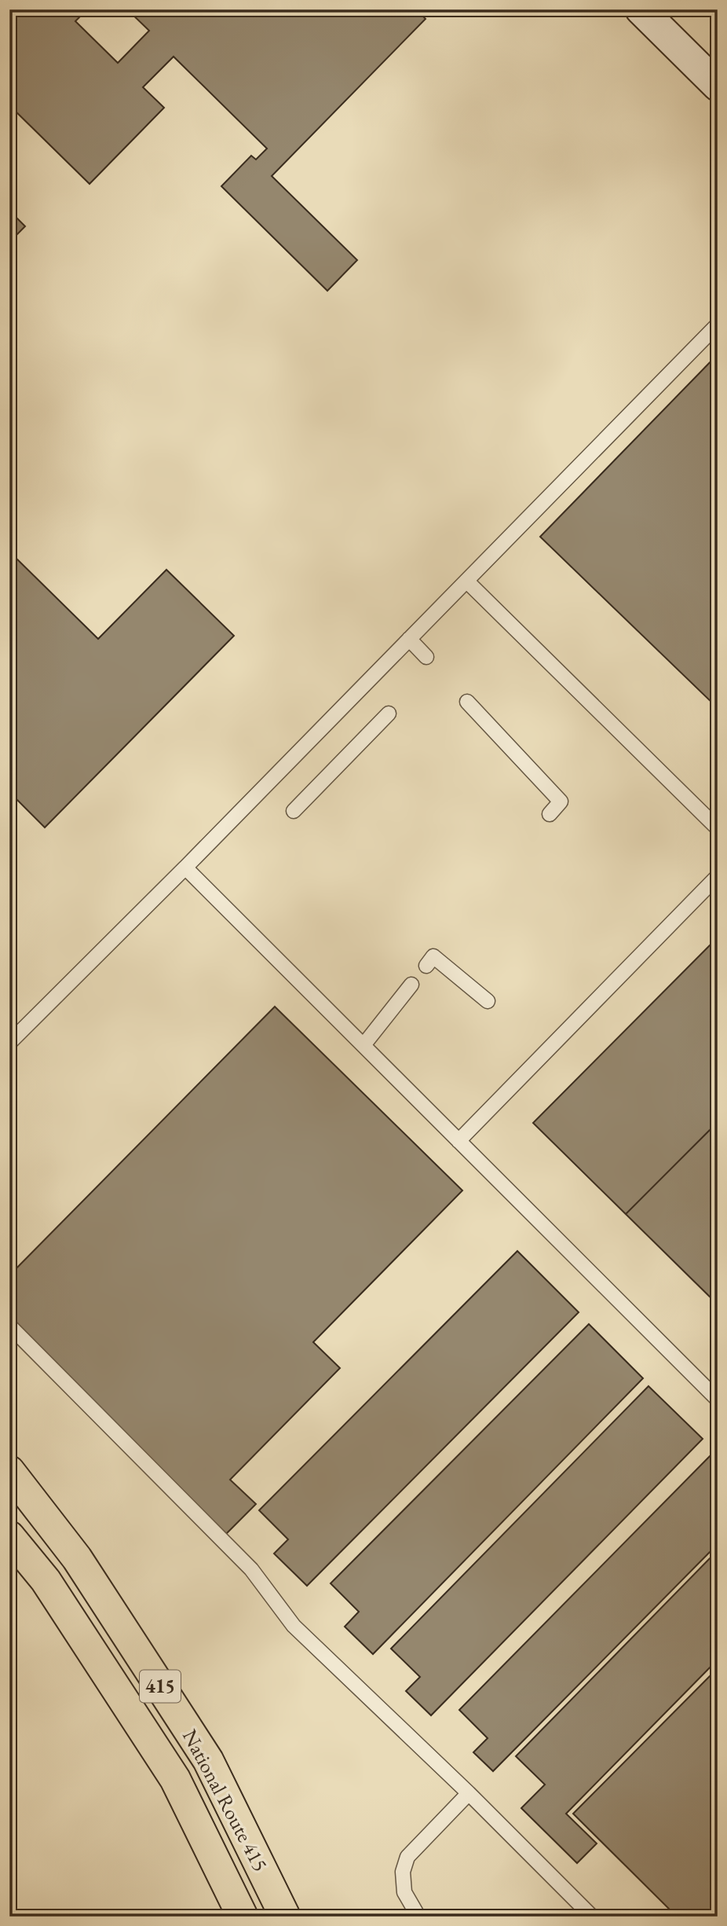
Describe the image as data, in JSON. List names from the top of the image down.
{
  "streets": {
    "highway": ["415", "National Route 415"]
  }
}
